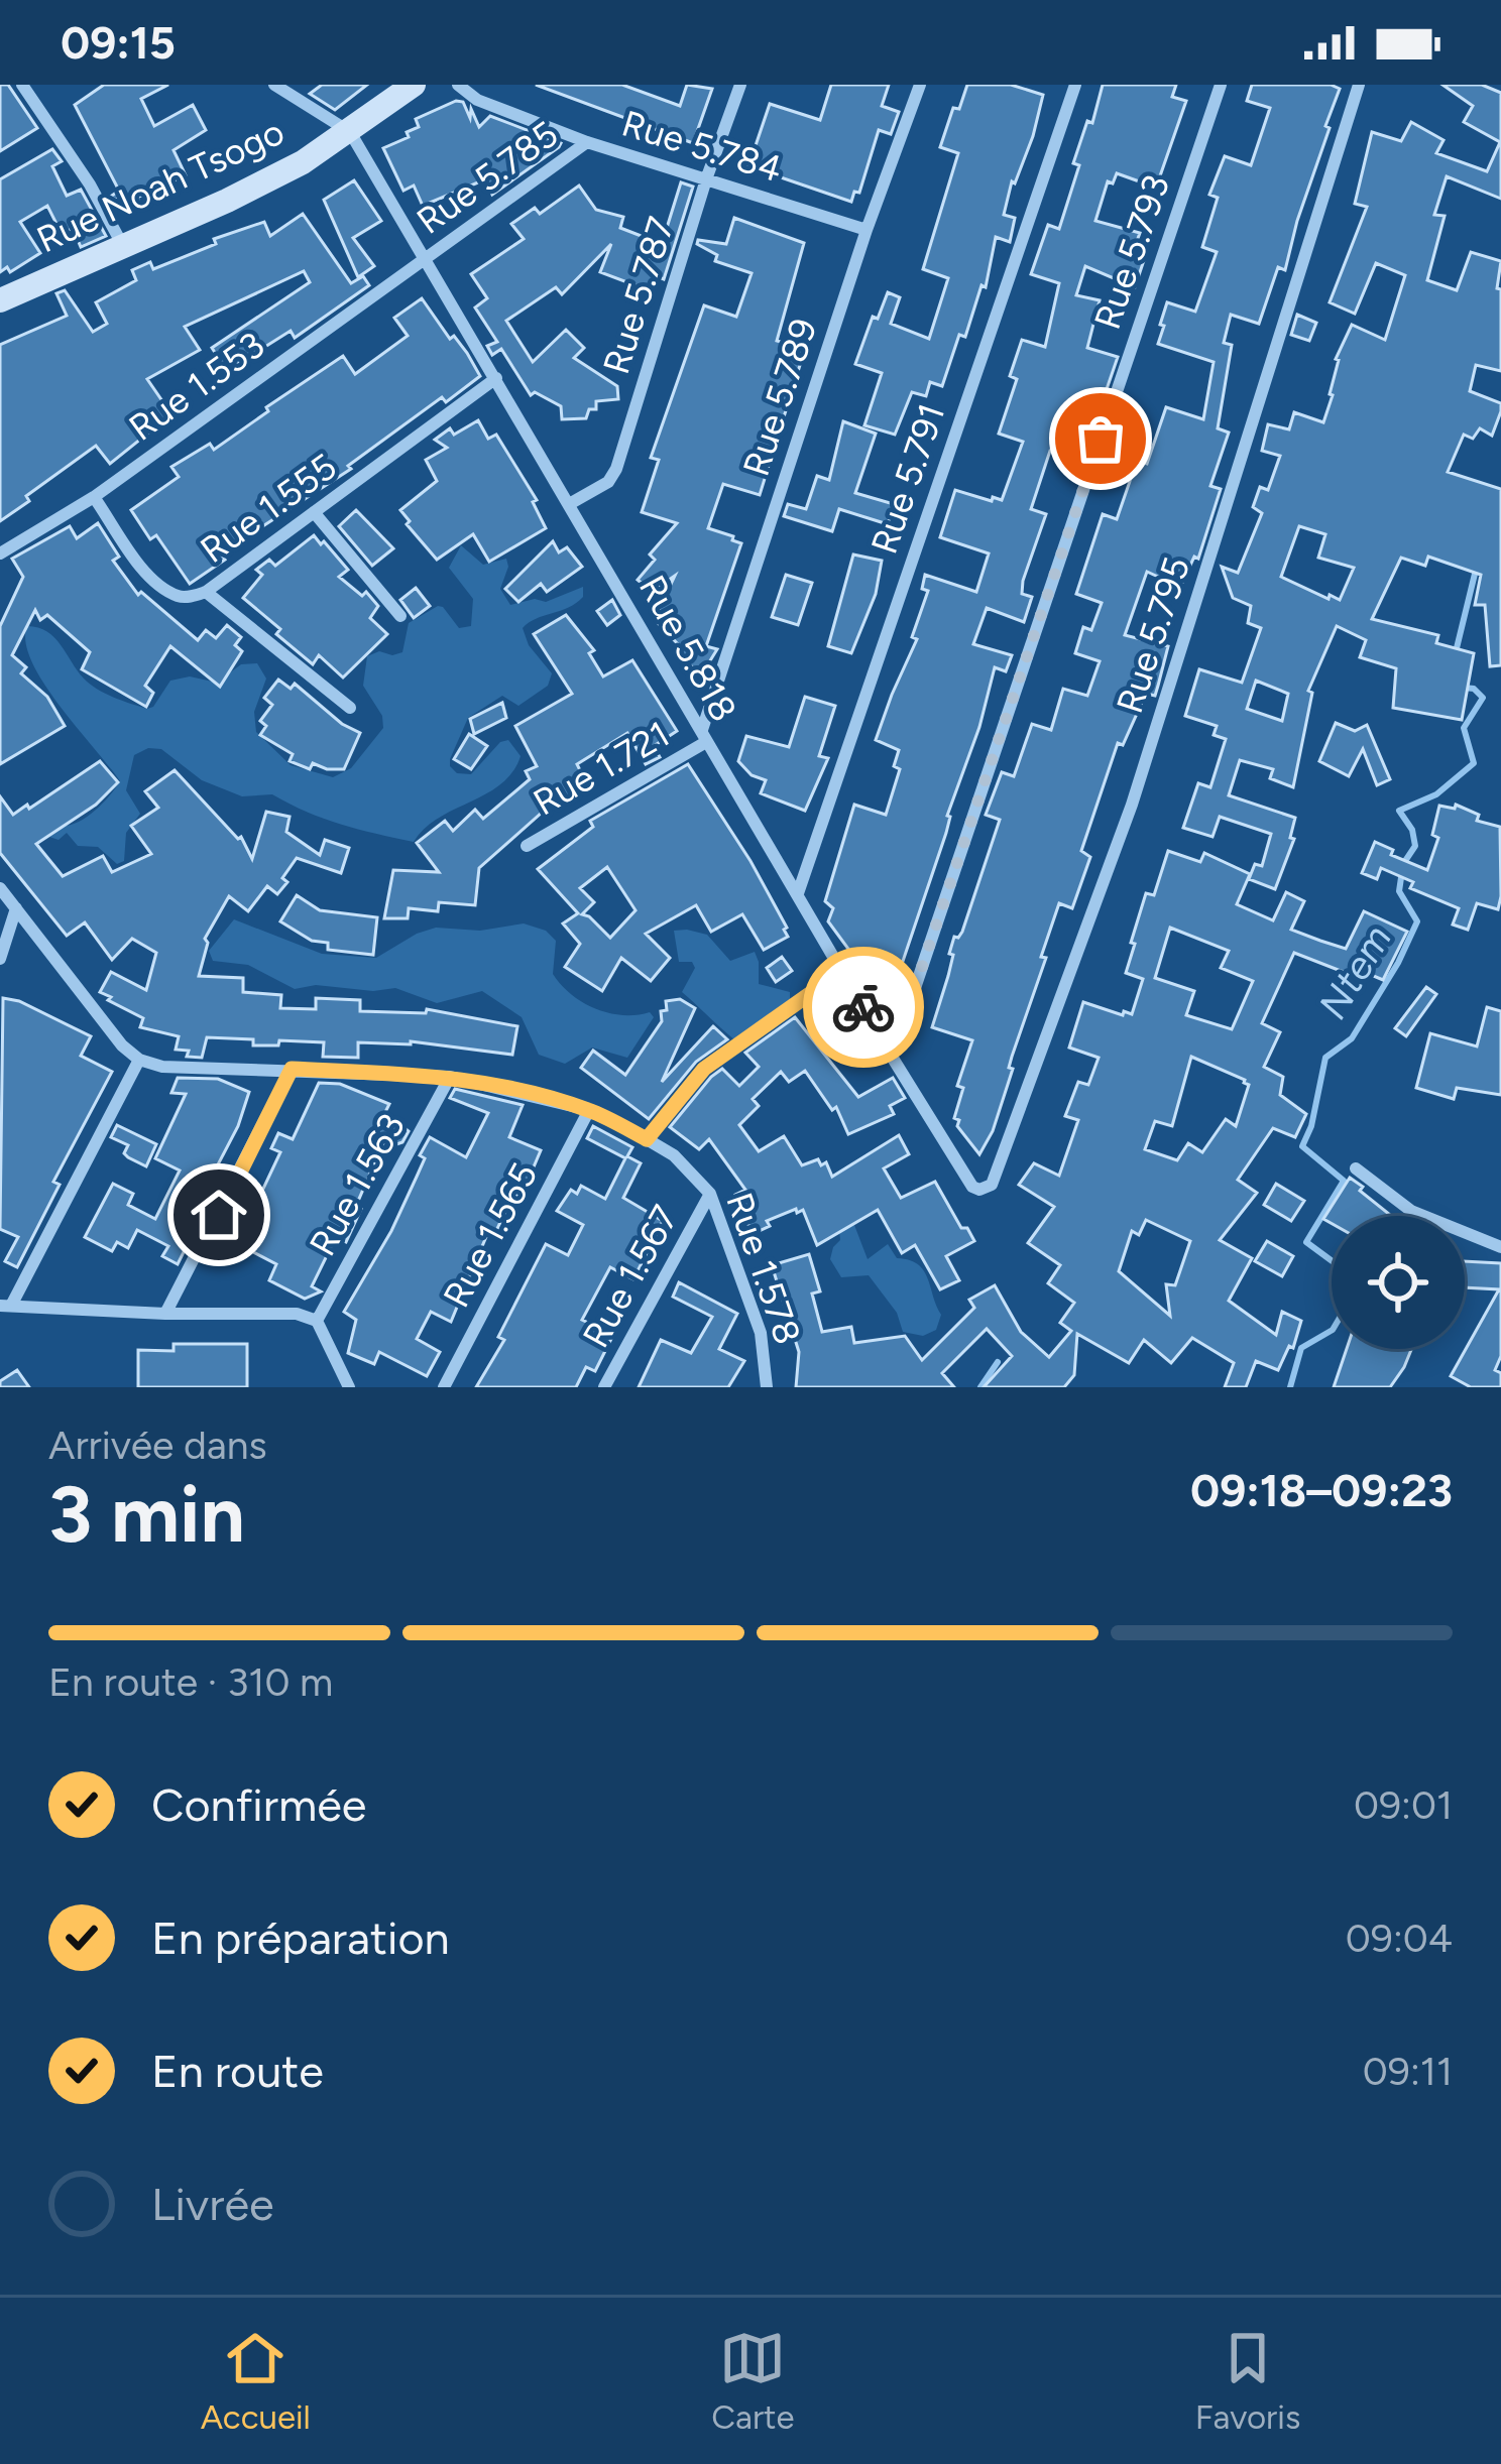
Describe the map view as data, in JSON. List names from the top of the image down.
{
  "streets": {
    "main road": ["Rue Noah Tsogo"],
    "street": [
      "Rue 5.784",
      "Rue 5.785",
      "Rue 5.793",
      "Rue 5.787",
      "Rue 1.553",
      "Rue 5.789",
      "Rue 5.791",
      "Rue 1.555",
      "Rue 5.795",
      "Rue 5.818",
      "Rue 1.721",
      "Rue 1.563",
      "Rue 1.565",
      "Rue 1.578",
      "Rue 1.567"
    ]
  },
  "crossings": [
    ["Rue 5.784", "Rue 5.785"],
    ["Rue 5.784", "Rue 5.787"],
    ["Rue 5.784", "Rue 5.789"],
    ["Rue 5.785", "Rue 1.553"],
    ["Rue 5.785", "Rue 5.818"],
    ["Rue Noah Tsogo", "Rue 5.818"],
    ["Rue 5.793", "Rue 5.818"],
    ["Rue 5.787", "Rue 5.818"],
    ["Rue 1.553", "Rue 1.555"],
    ["Rue 1.553", "Rue 5.818"],
    ["Rue 5.789", "Rue 5.818"],
    ["Rue 5.789", "Rue 1.721"],
    ["Rue 5.791", "Rue 5.818"],
    ["Rue 1.555", "Rue 5.818"],
    ["Rue 5.795", "Rue 5.818"],
    ["Rue 5.818", "Rue 1.721"],
    ["Rue 1.563", "Rue 1.578"],
    ["Rue 1.565", "Rue 1.578"],
    ["Rue 1.578", "Rue 1.567"]
  ],
  "water": ["Ntem"],
  "page": {
    "status": "09:15",
    "heading": ["3 min", "Arrivée dans", "09:18–09:23"],
    "bar": "En route · 310 m",
    "list": [
      ["Confirmée", "09:01"],
      ["En préparation", "09:04"],
      ["En route", "09:11"],
      "Livrée"
    ],
    "tabs": ["Accueil", "Carte", "Favoris"]
  }
}
